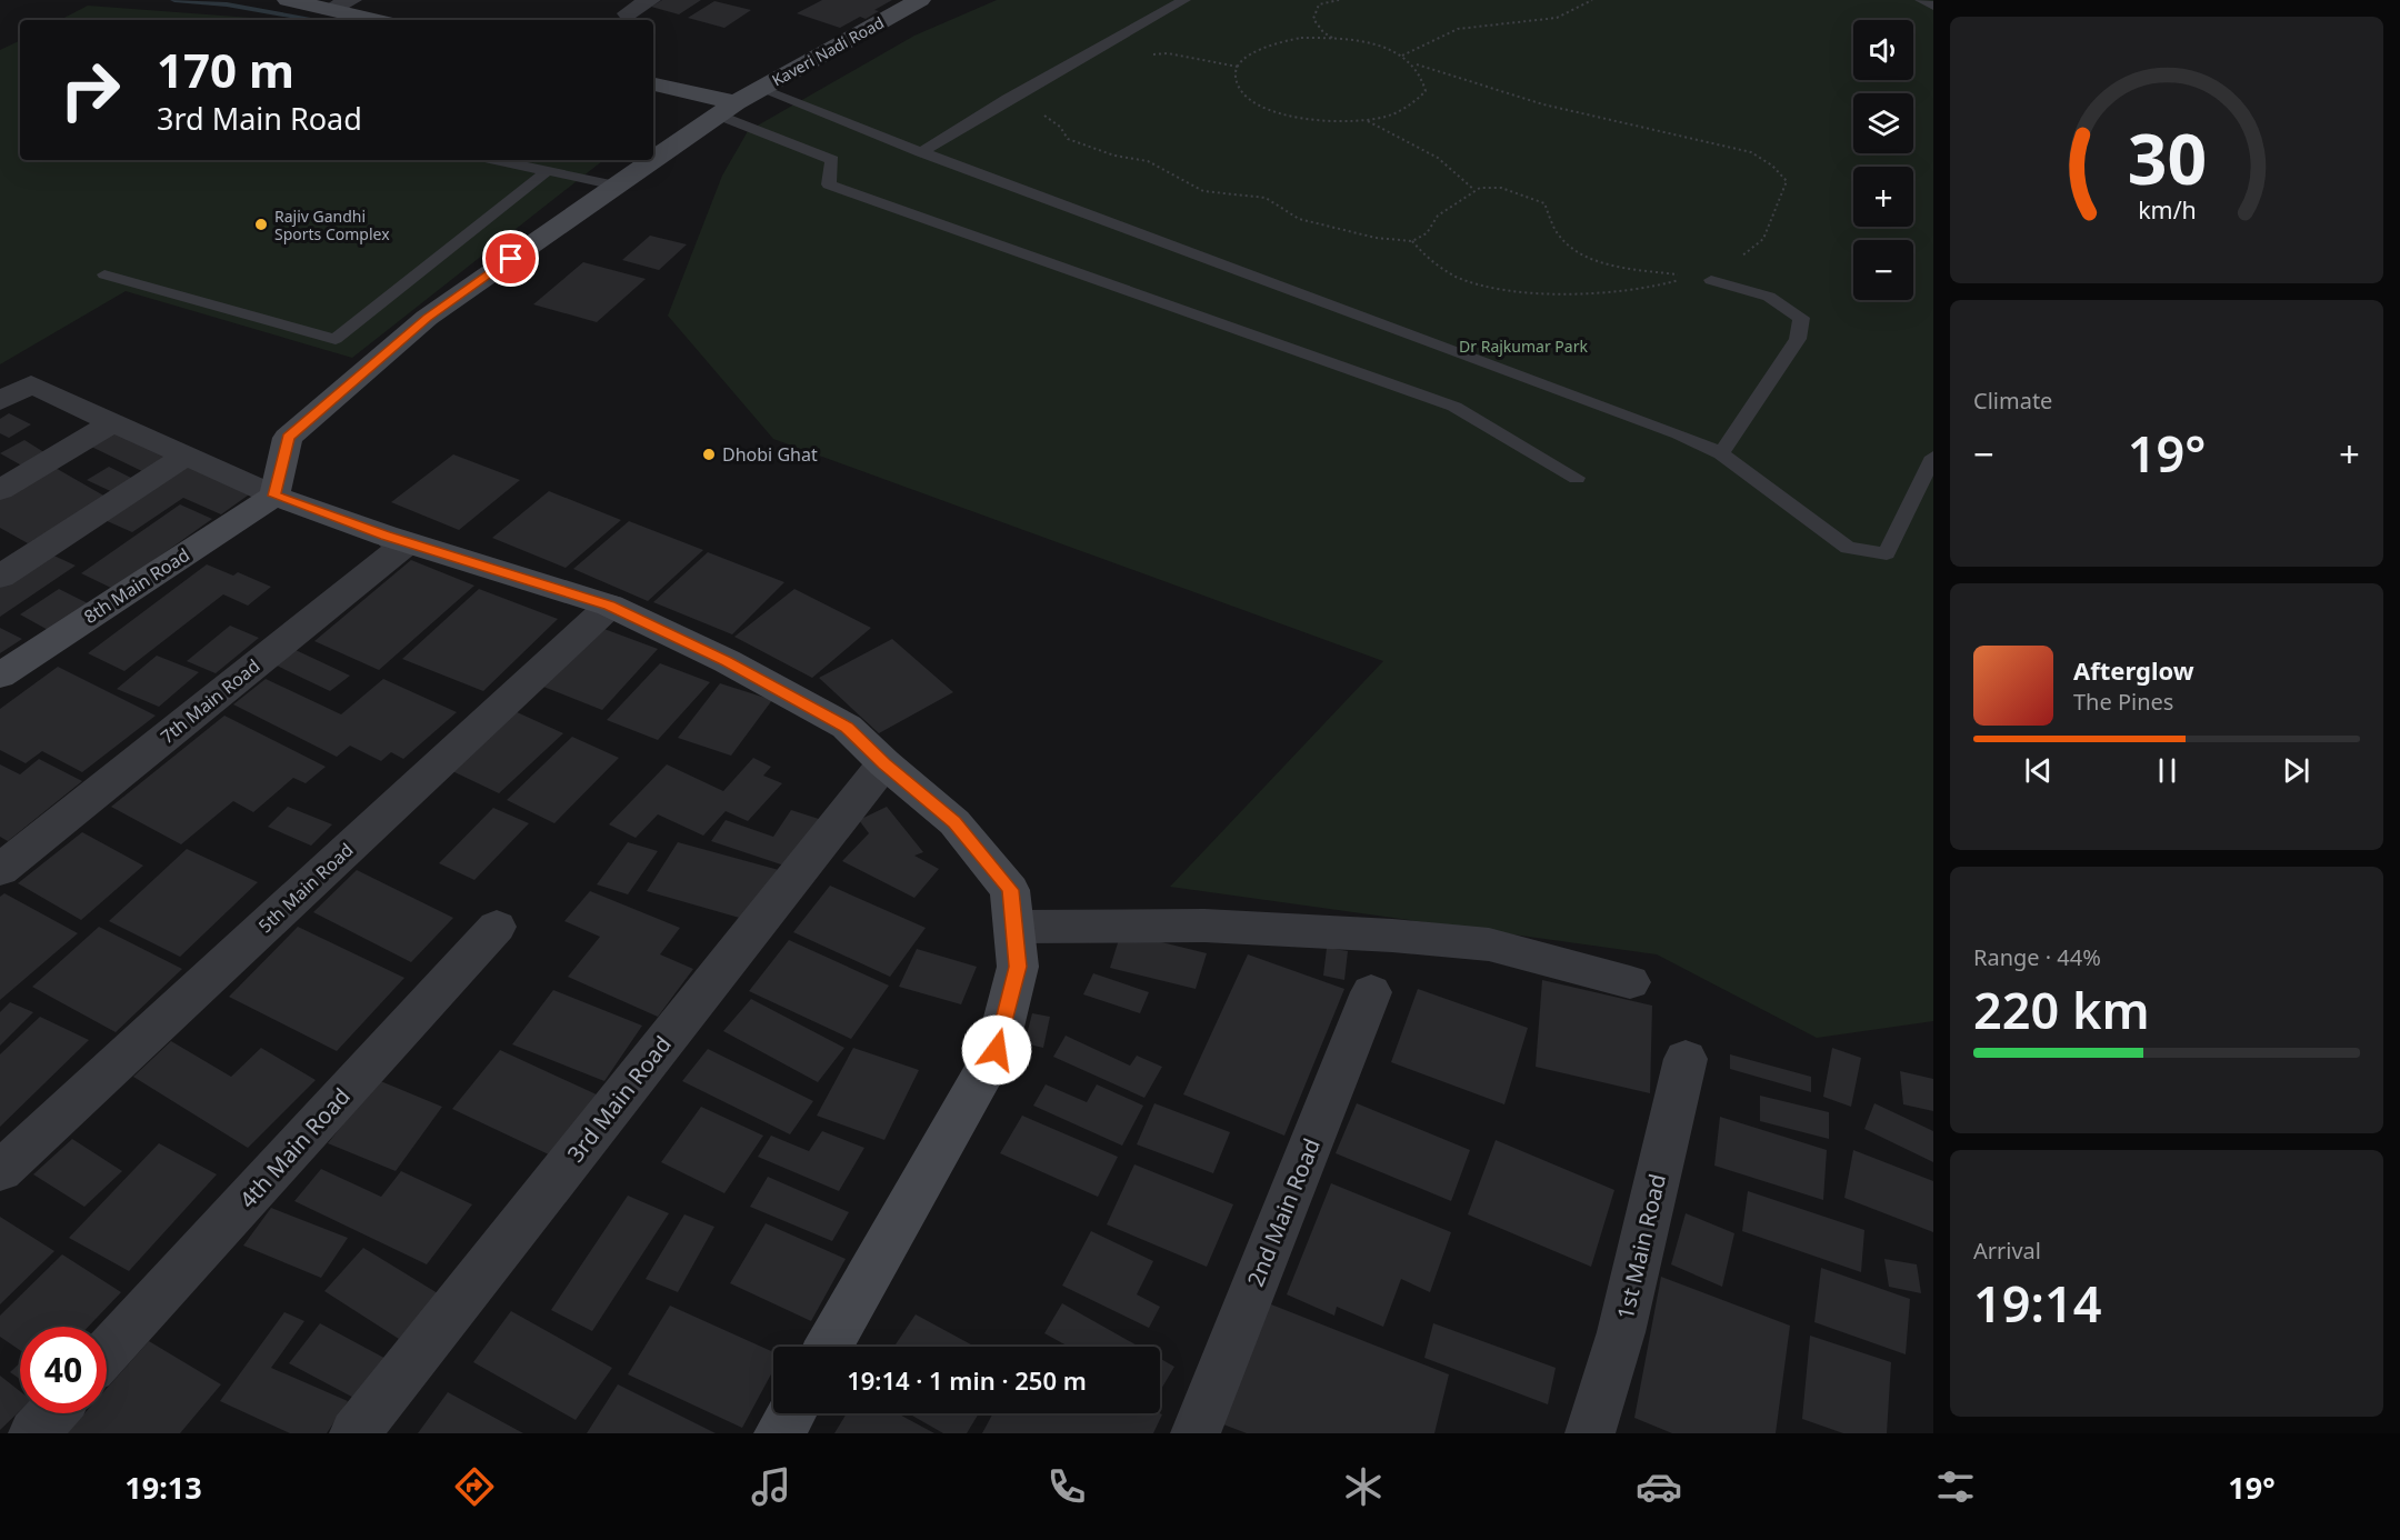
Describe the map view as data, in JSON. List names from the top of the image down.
{
  "streets": {
    "street": [
      "Kaveri Nadi Road",
      "8th Main Road",
      "7th Main Road",
      "5th Main Road",
      "3rd Main Road",
      "4th Main Road",
      "2nd Main Road",
      "1st Main Road"
    ]
  },
  "parks": ["Dr Rajkumar Park"],
  "places": ["Rajiv Gandhi Sports Complex", "Dhobi Ghat"],
  "page": {
    "map_buttons": ["+", "−"],
    "turn": ["170 m", "3rd Main Road"],
    "tile": [
      "Climate",
      ["Range · 44%", "220 km"],
      ["Arrival", "19:14"]
    ],
    "heat": ["−", "19°", "+"],
    "song": ["Afterglow", "The Pines"],
    "limit": "40",
    "trip": "19:14 · 1 min · 250 m",
    "tabs": ["19:13", "19°"],
    "gauge": ["30", "km/h"]
  }
}
